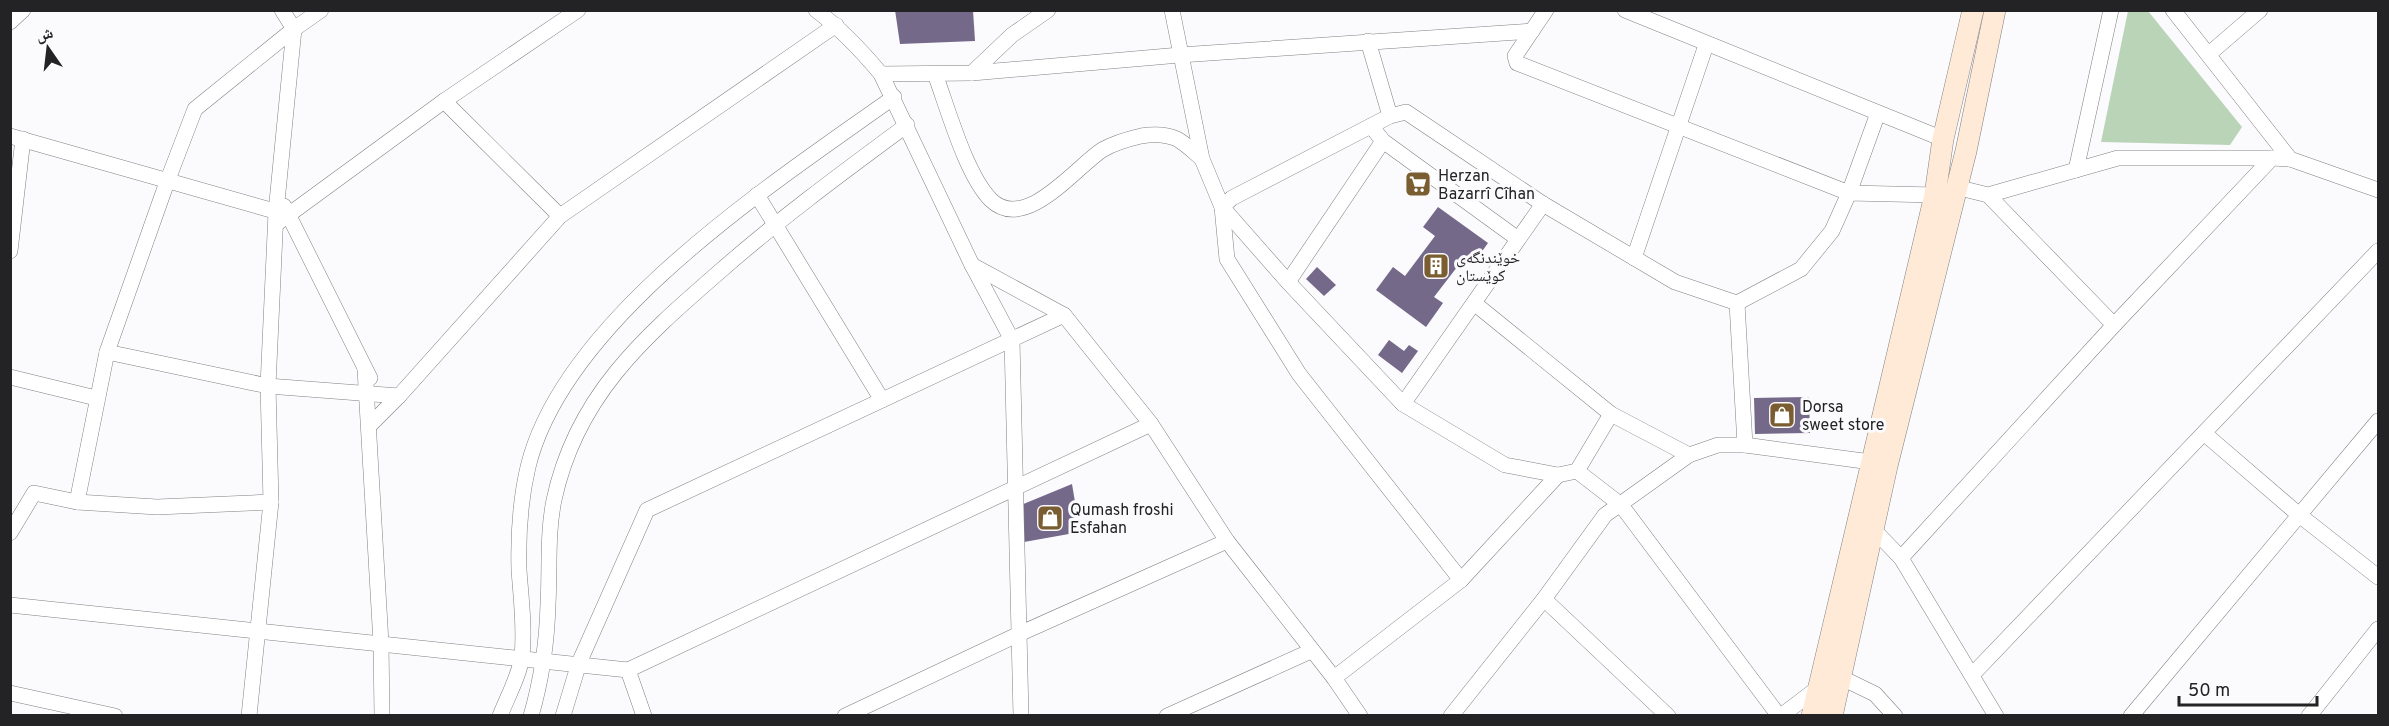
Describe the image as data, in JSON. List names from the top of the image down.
{
  "places": {
    "supermarket": ["Herzan Bazarrî Cîhan"],
    "building": ["خوێندنگەی کوێستان"],
    "shop": ["Dorsa sweet store", "Qumash froshi Esfahan"]
  },
  "scale_bar": "50 m",
  "north": "top"
}
